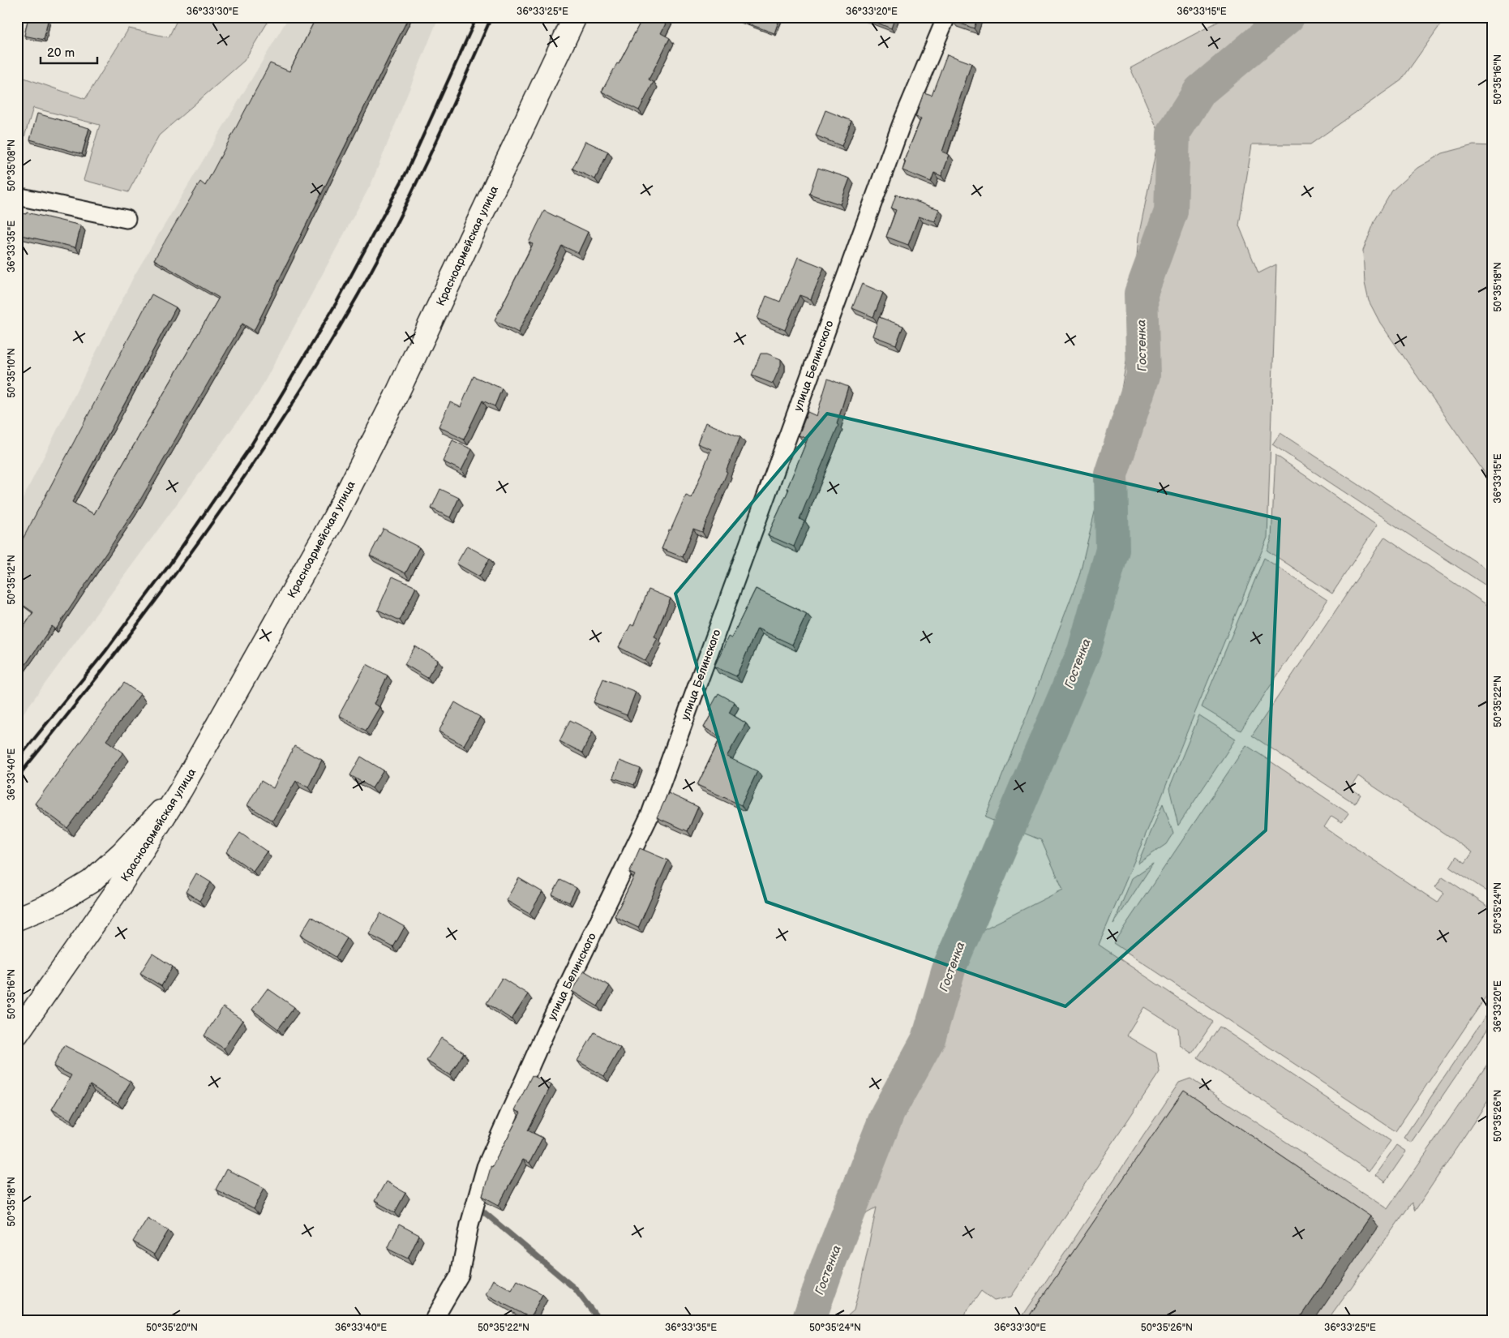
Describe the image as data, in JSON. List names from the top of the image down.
{
  "streets": {
    "main road": ["Красноармейская улица"],
    "street": ["улица Белинского"]
  },
  "water": ["Гостенка"],
  "scale_bar": "20 m",
  "coordinates": [
    "36°33'30\"E",
    "36°33'25\"E",
    "36°33'20\"E",
    "36°33'15\"E",
    "50°35'16\"N",
    "50°35'08\"N",
    "36°33'35\"E",
    "50°35'18\"N",
    "50°35'10\"N",
    "50°35'12\"N",
    "50°35'22\"N",
    "36°33'40\"E",
    "50°35'24\"N",
    "50°35'26\"N",
    "50°35'20\"N"
  ]
}
